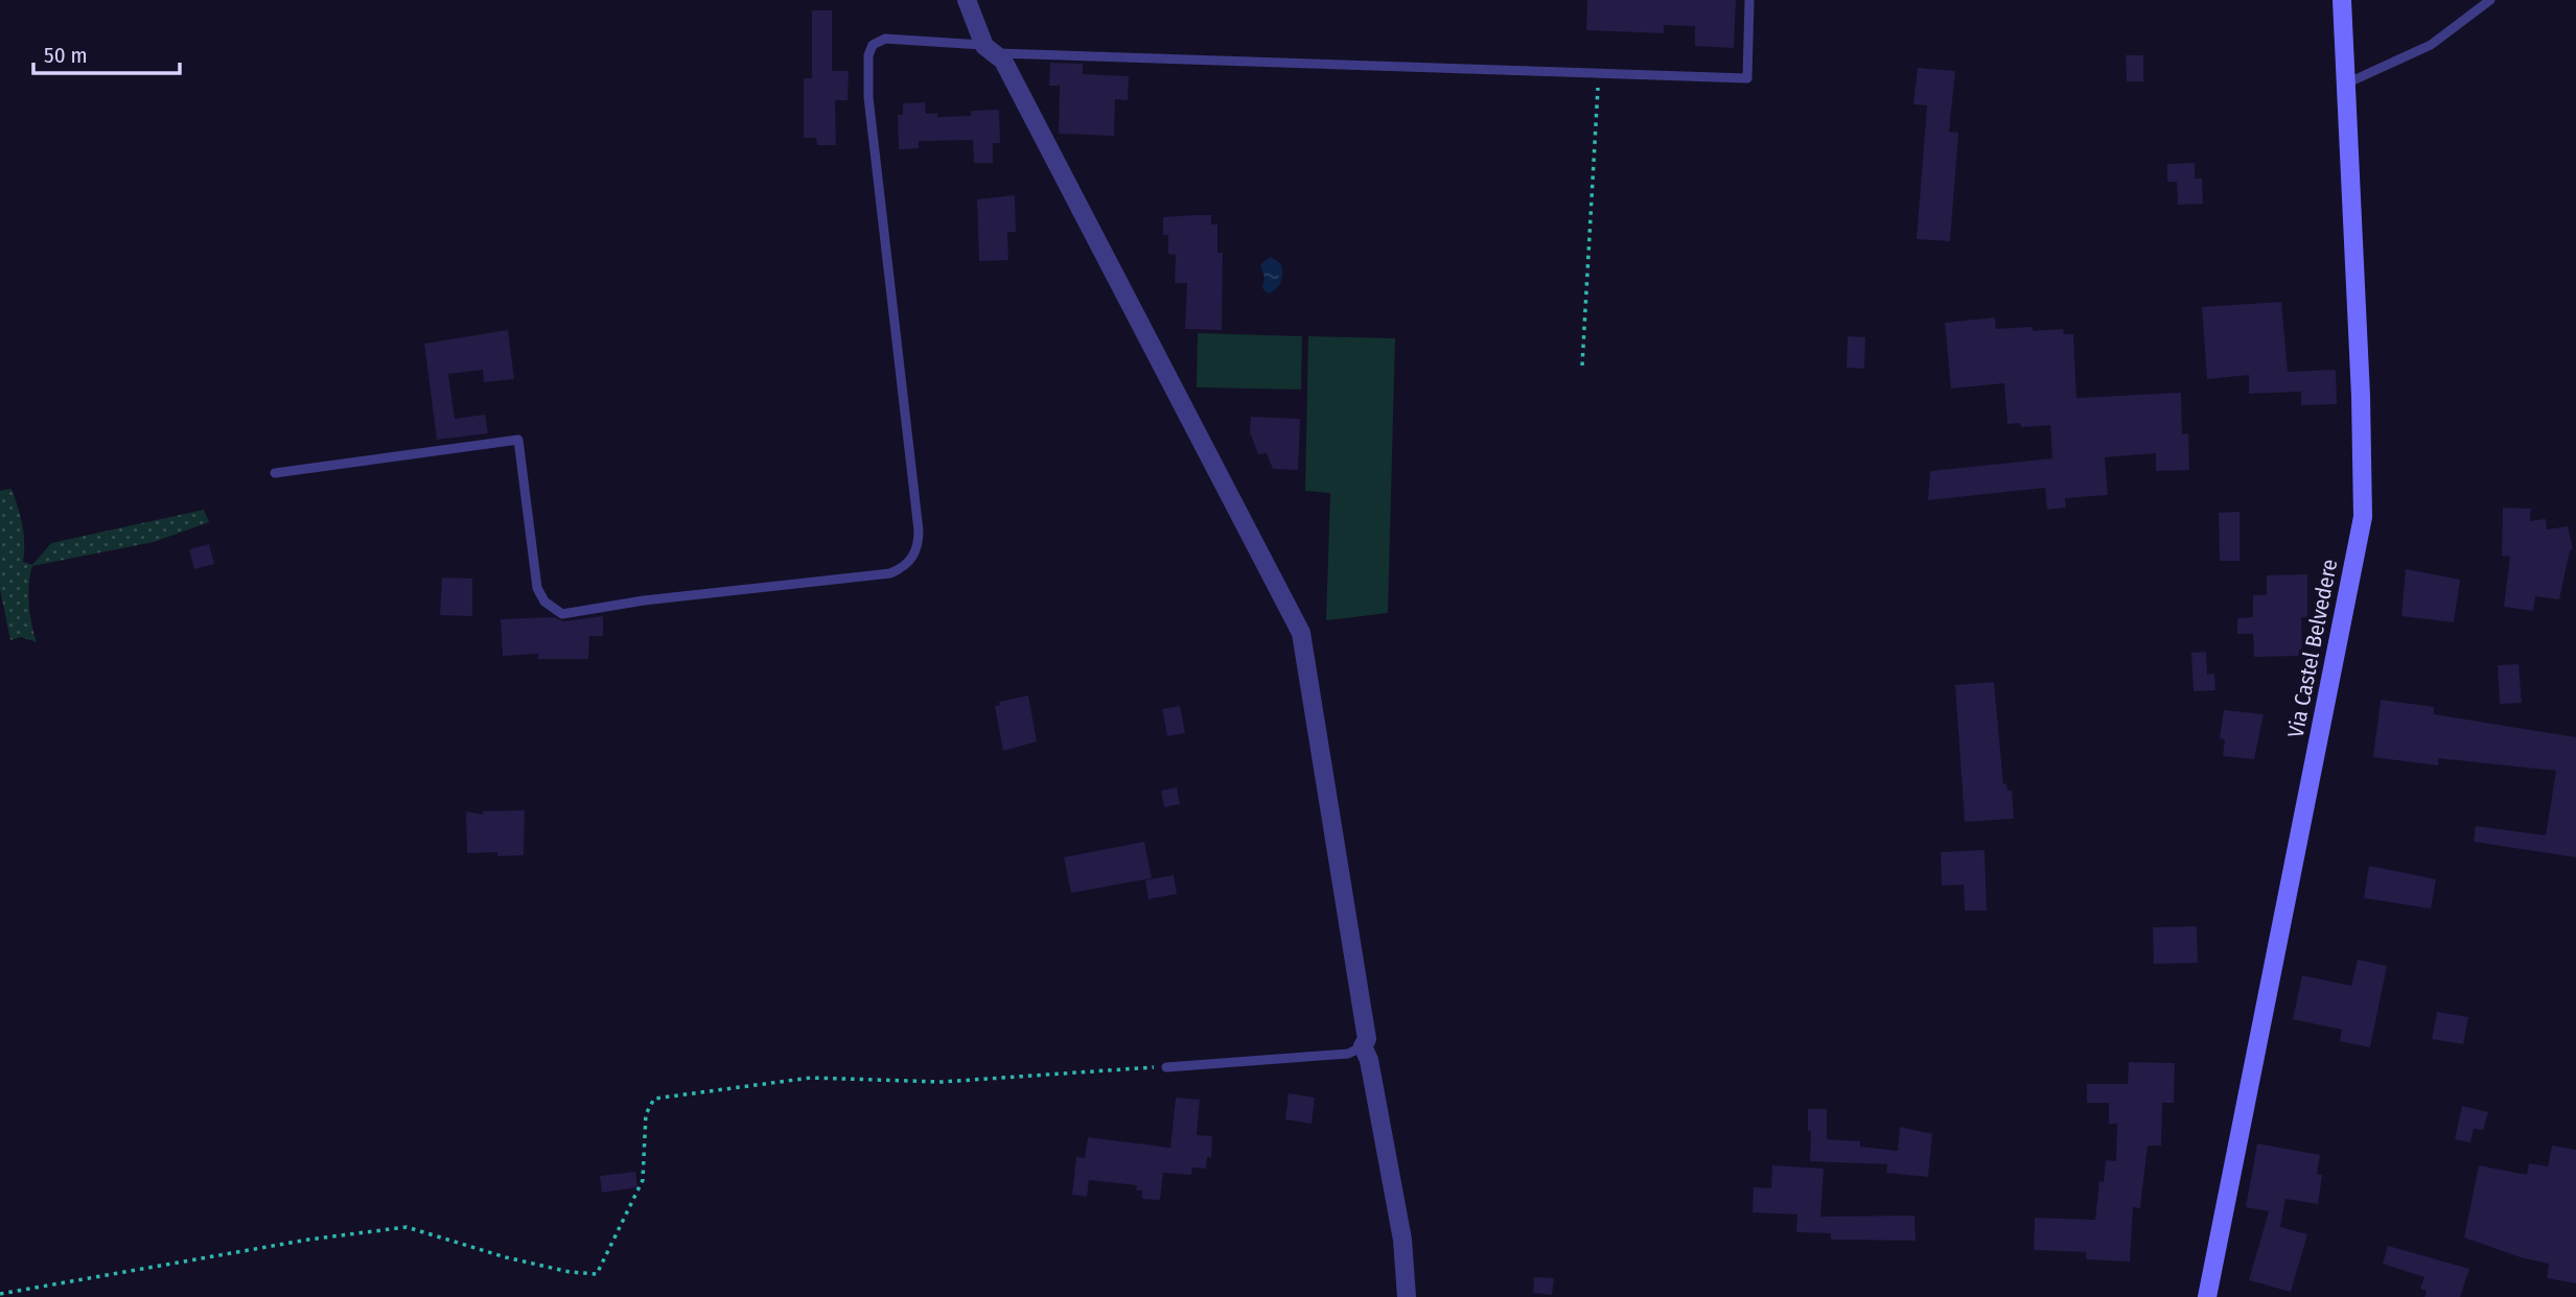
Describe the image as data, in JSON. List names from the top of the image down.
{
  "streets": {
    "street": ["Via Castel Belvedere"]
  },
  "scale_bar": "50 m"
}
